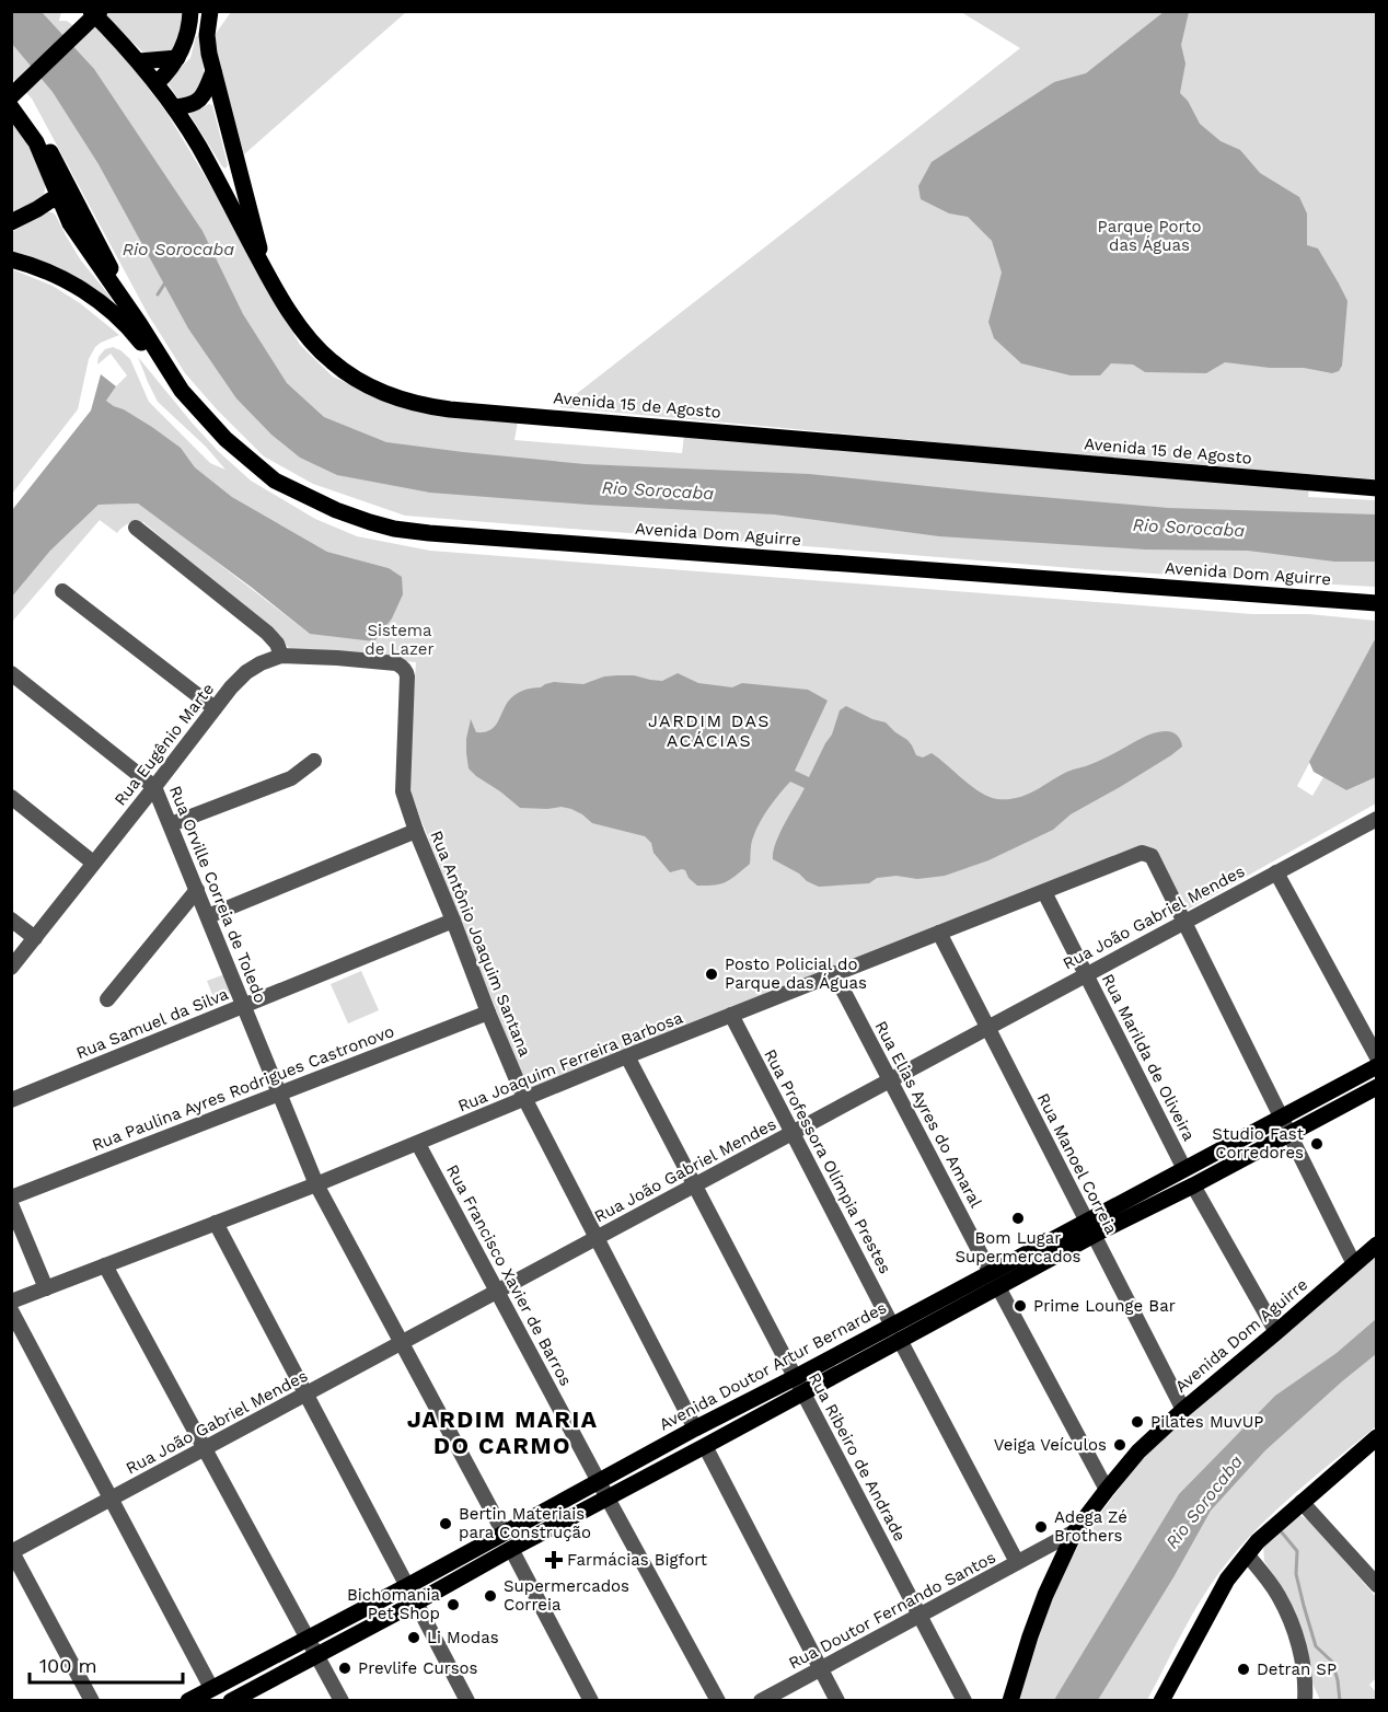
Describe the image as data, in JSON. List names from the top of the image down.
{
  "streets": {
    "main road": ["Avenida 15 de Agosto", "Avenida Dom Aguirre", "Avenida Doutor Artur Bernardes"],
    "street": [
      "Rua Eugênio Marte",
      "Rua Orville Correia de Toledo",
      "Rua João Gabriel Mendes",
      "Rua Antônio Joaquim Santana",
      "Rua Samuel da Silva",
      "Rua Marilda de Oliveira",
      "Rua Joaquim Ferreira Barbosa",
      "Rua Paulina Ayres Rodrigues Castronovo",
      "Rua Elias Ayres do Amaral",
      "Rua Professora Olímpia Prestes",
      "Rua Manoel Correia",
      "Rua Francisco Xavier de Barros",
      "Rua Ribeiro de Andrade",
      "Rua Doutor Fernando Santos"
    ]
  },
  "crossings": [
    ["Avenida Dom Aguirre", "Rua Elias Ayres do Amaral"],
    ["Avenida Dom Aguirre", "Rua Manoel Correia"],
    ["Avenida Dom Aguirre", "Rua Doutor Fernando Santos"],
    ["Rua Eugênio Marte", "Rua Orville Correia de Toledo"],
    ["Rua Eugênio Marte", "Rua Antônio Joaquim Santana"],
    ["Rua Orville Correia de Toledo", "Rua João Gabriel Mendes"],
    ["Rua Orville Correia de Toledo", "Rua Samuel da Silva"],
    ["Rua Orville Correia de Toledo", "Rua Joaquim Ferreira Barbosa"],
    ["Rua Orville Correia de Toledo", "Rua Paulina Ayres Rodrigues Castronovo"],
    ["Rua Orville Correia de Toledo", "Avenida Doutor Artur Bernardes"],
    ["Rua João Gabriel Mendes", "Rua Antônio Joaquim Santana"],
    ["Rua João Gabriel Mendes", "Rua Marilda de Oliveira"],
    ["Rua João Gabriel Mendes", "Rua Joaquim Ferreira Barbosa"],
    ["Rua João Gabriel Mendes", "Rua Elias Ayres do Amaral"],
    ["Rua João Gabriel Mendes", "Rua Professora Olímpia Prestes"],
    ["Rua João Gabriel Mendes", "Rua Manoel Correia"],
    ["Rua João Gabriel Mendes", "Rua Francisco Xavier de Barros"],
    ["Rua João Gabriel Mendes", "Rua Ribeiro de Andrade"],
    ["Rua Antônio Joaquim Santana", "Rua Samuel da Silva"],
    ["Rua Antônio Joaquim Santana", "Rua Joaquim Ferreira Barbosa"],
    ["Rua Antônio Joaquim Santana", "Rua Paulina Ayres Rodrigues Castronovo"],
    ["Rua Antônio Joaquim Santana", "Avenida Doutor Artur Bernardes"],
    ["Rua Marilda de Oliveira", "Rua Joaquim Ferreira Barbosa"],
    ["Rua Marilda de Oliveira", "Avenida Doutor Artur Bernardes"],
    ["Rua Joaquim Ferreira Barbosa", "Rua Elias Ayres do Amaral"],
    ["Rua Joaquim Ferreira Barbosa", "Rua Professora Olímpia Prestes"],
    ["Rua Joaquim Ferreira Barbosa", "Rua Manoel Correia"],
    ["Rua Joaquim Ferreira Barbosa", "Rua Francisco Xavier de Barros"],
    ["Rua Joaquim Ferreira Barbosa", "Rua Ribeiro de Andrade"],
    ["Rua Elias Ayres do Amaral", "Avenida Doutor Artur Bernardes"],
    ["Rua Professora Olímpia Prestes", "Avenida Doutor Artur Bernardes"],
    ["Rua Professora Olímpia Prestes", "Rua Doutor Fernando Santos"],
    ["Rua Manoel Correia", "Avenida Doutor Artur Bernardes"],
    ["Rua Francisco Xavier de Barros", "Avenida Doutor Artur Bernardes"],
    ["Avenida Doutor Artur Bernardes", "Rua Ribeiro de Andrade"],
    ["Rua Ribeiro de Andrade", "Rua Doutor Fernando Santos"]
  ],
  "districts": ["JARDIM DAS ACÁCIAS", "JARDIM MARIA DO CARMO"],
  "water": ["Rio Sorocaba"],
  "parks": ["Parque Porto das Águas", "Sistema de Lazer"],
  "places": {
    "other": [
      "Posto Policial do Parque das Águas",
      "Studio Fast Corredores",
      "Bom Lugar Supermercados",
      "Prime Lounge Bar",
      "Pilates MuvUP",
      "Veiga Veículos",
      "Bertin Materiais para Construção",
      "Adega Zé Brothers",
      "Supermercados Correia",
      "Bichomania Pet Shop",
      "Li Modas",
      "Prevlife Cursos",
      "Detran SP"
    ],
    "health": ["Farmácias Bigfort"]
  },
  "scale_bar": "100 m"
}
